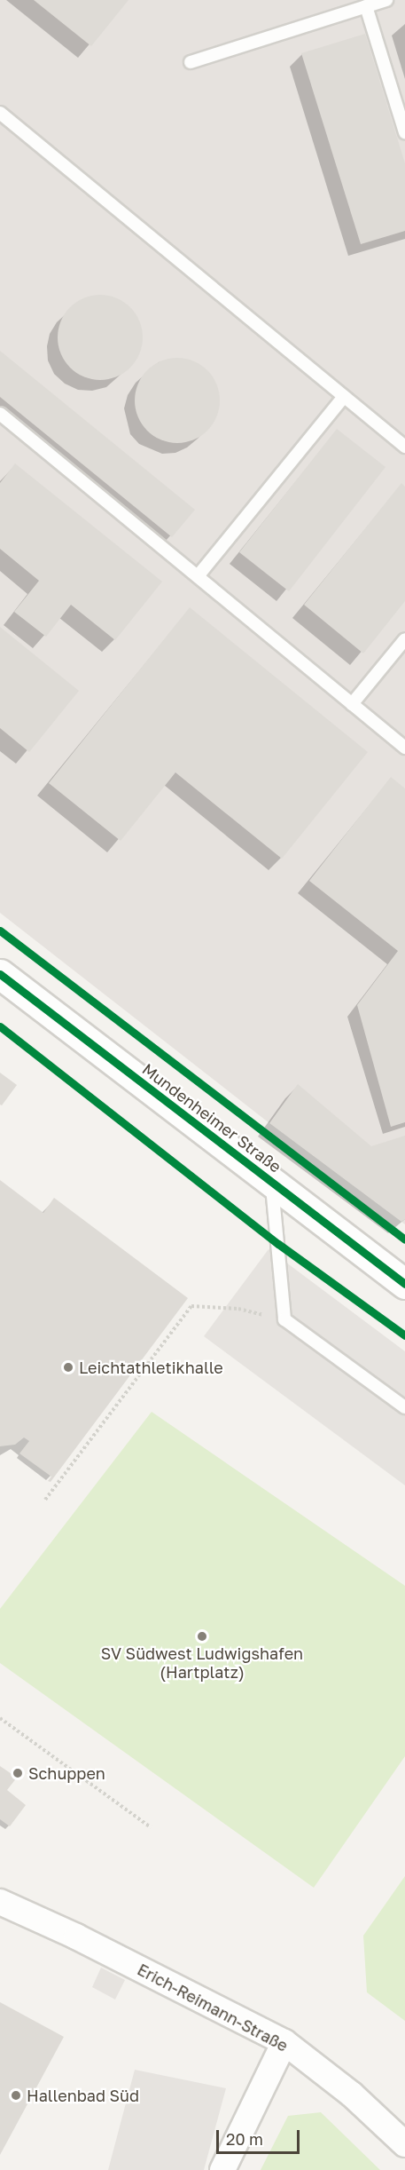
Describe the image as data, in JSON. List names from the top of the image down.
{
  "streets": {
    "street": ["Mundenheimer Straße", "Erich-Reimann-Straße"]
  },
  "places": [
    "Leichtathletikhalle",
    "SV Südwest Ludwigshafen (Hartplatz)",
    "Schuppen",
    "Hallenbad Süd"
  ],
  "scale_bar": "20 m"
}
